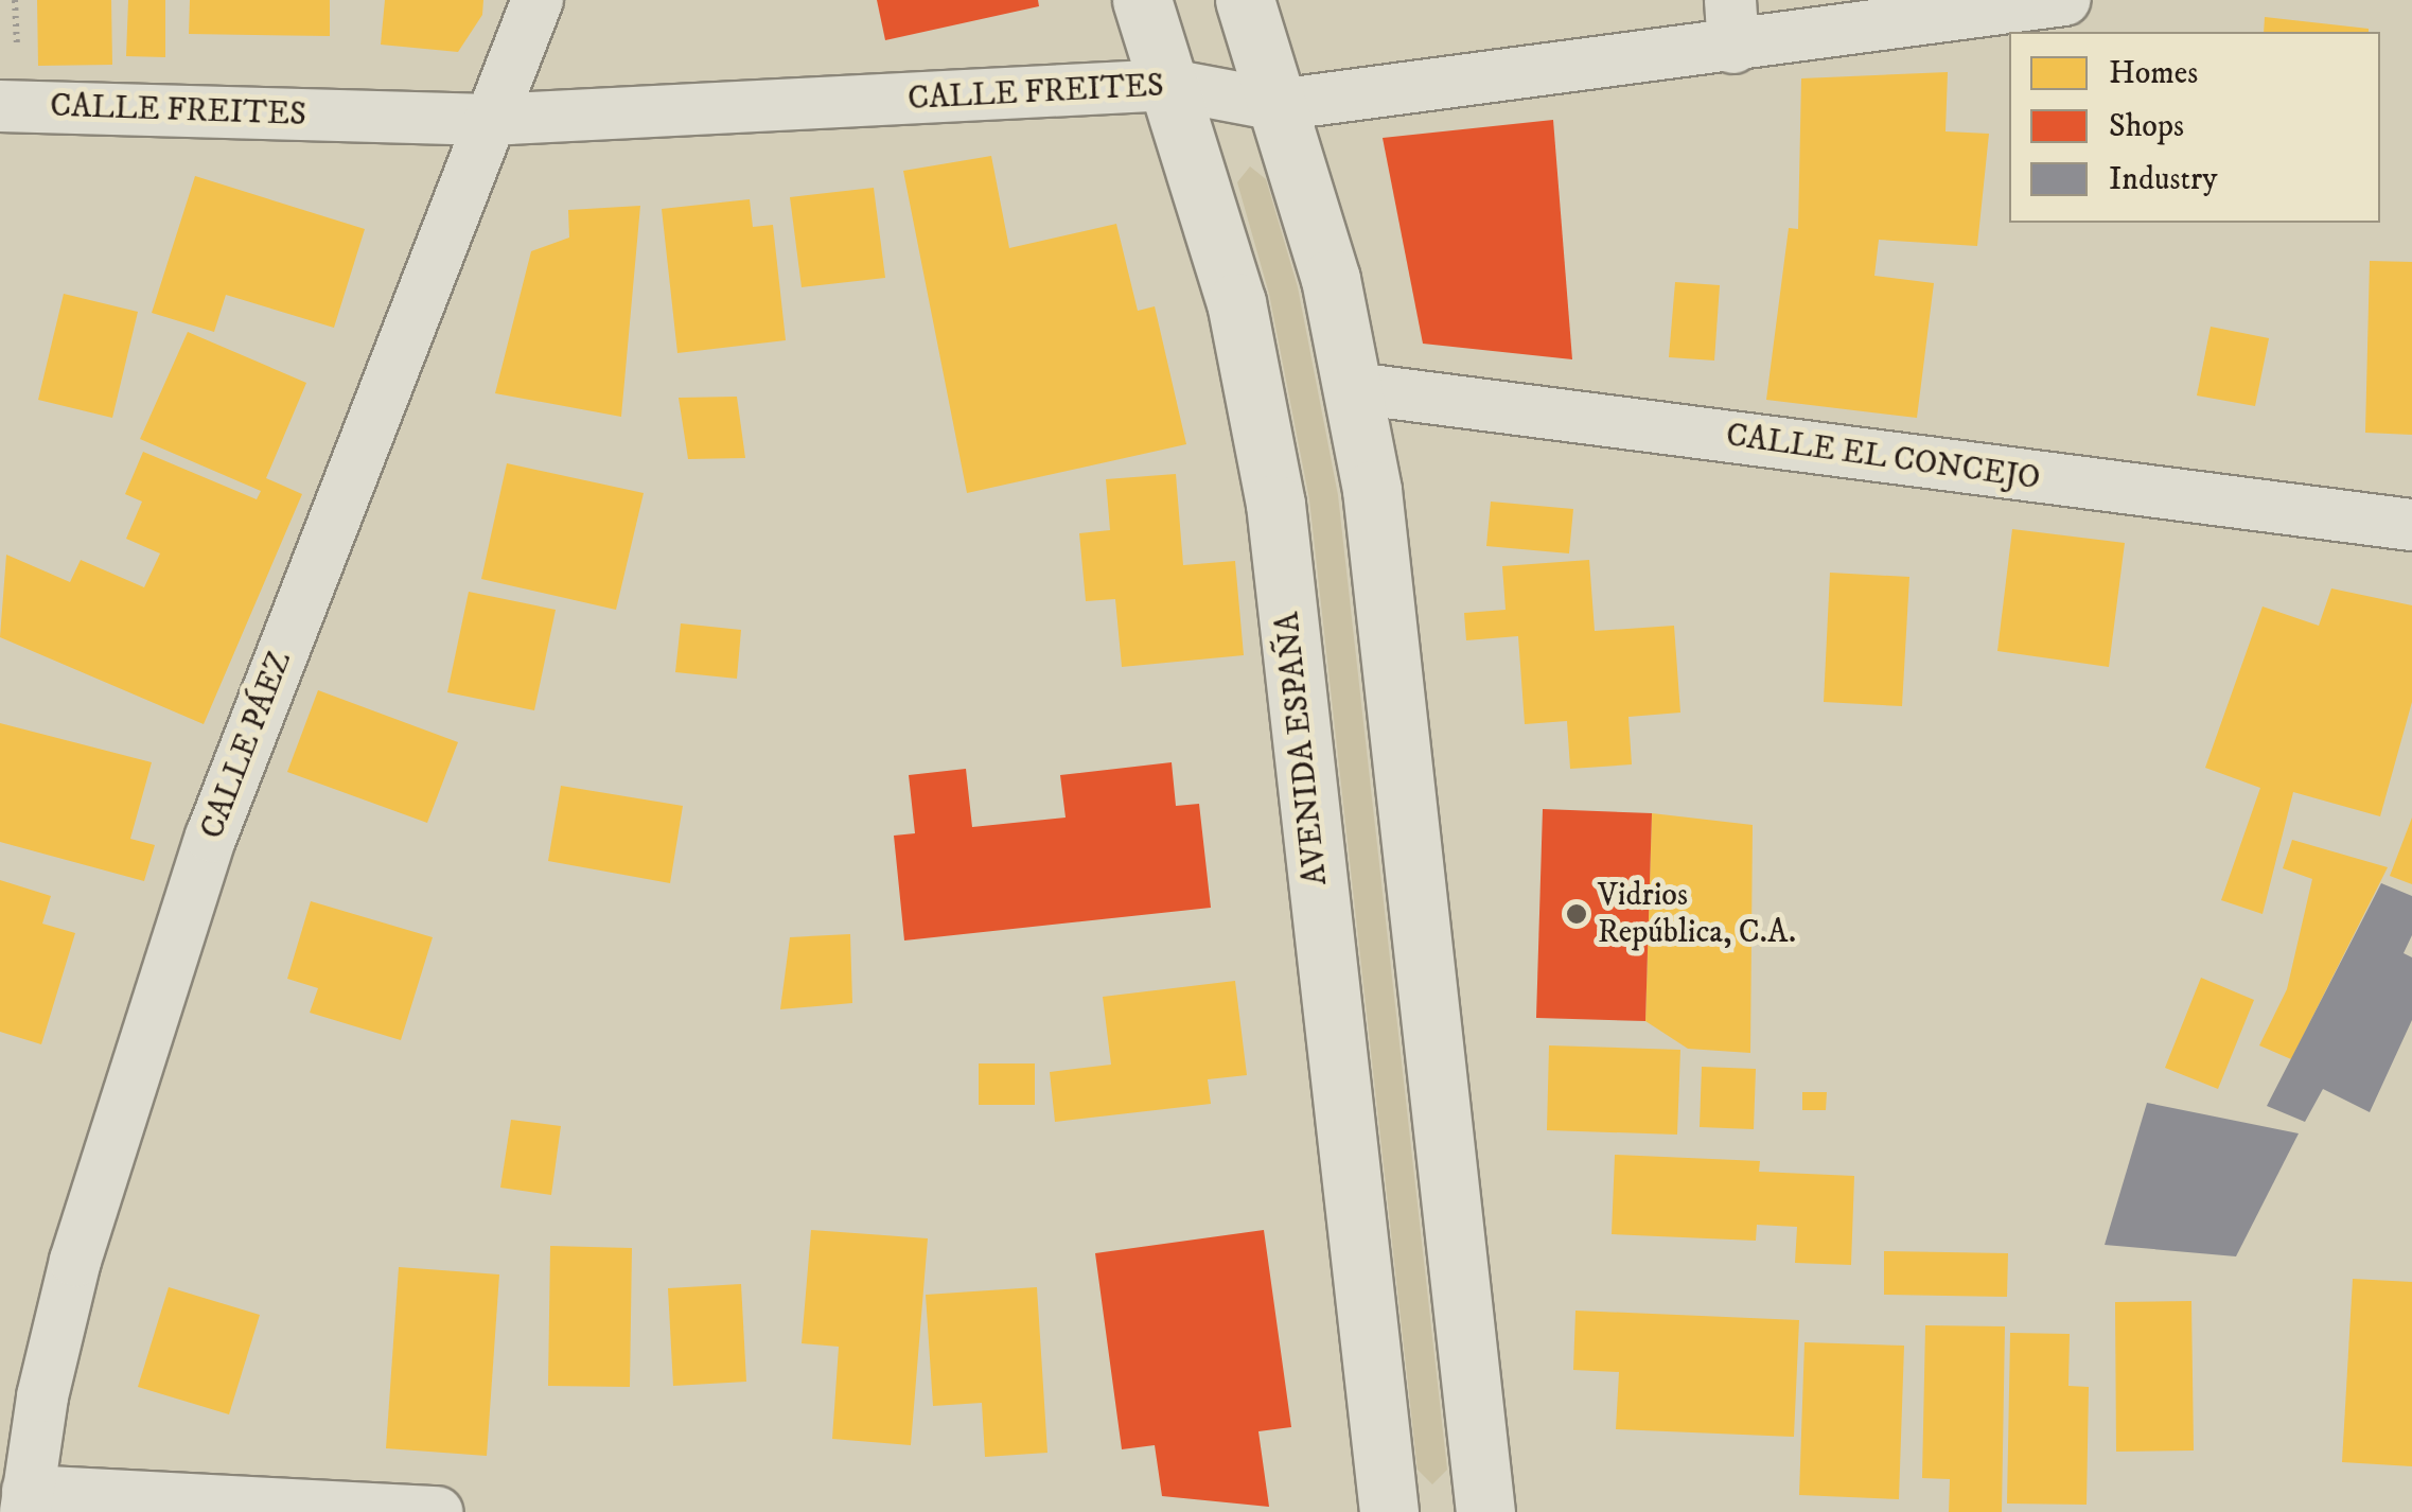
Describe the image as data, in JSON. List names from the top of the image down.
{
  "streets": {
    "main road": ["AVENIDA ESPAÑA"],
    "street": ["CALLE FREITES", "CALLE EL CONCEJO", "CALLE PÁEZ"]
  },
  "crossings": [
    ["CALLE FREITES", "CALLE PÁEZ"],
    ["CALLE FREITES", "AVENIDA ESPAÑA"]
  ],
  "places": ["Vidrios República, C.A."],
  "legend": ["Homes", "Shops", "Industry"]
}
